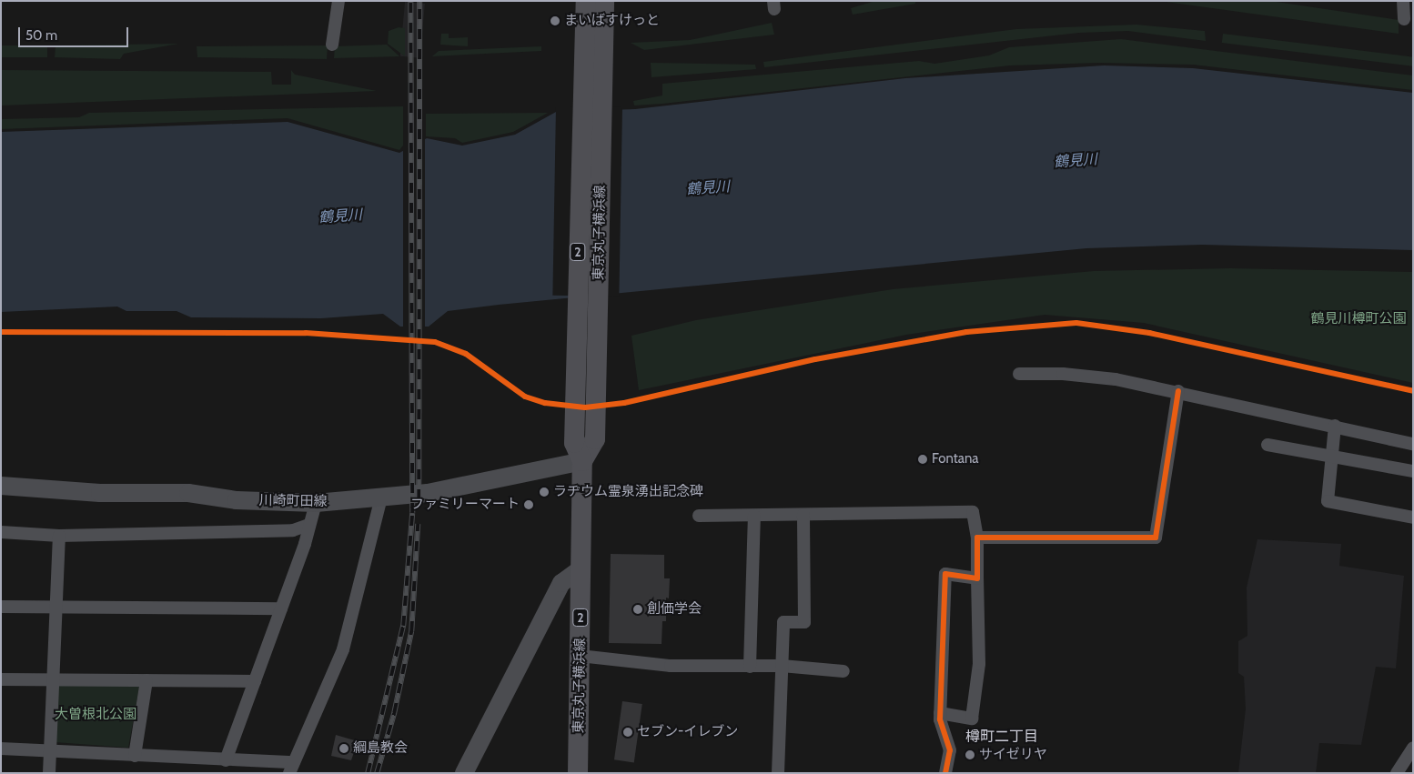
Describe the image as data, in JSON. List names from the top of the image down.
{
  "streets": {
    "main road": ["東京丸子横浜線", "2", "川崎町田線"]
  },
  "crossings": [
    ["東京丸子横浜線", "川崎町田線"]
  ],
  "districts": ["樽町二丁目"],
  "water": ["鶴見川"],
  "parks": ["鶴見川樽町公園", "大曽根北公園"],
  "places": [
    "まいばすけっと",
    "Fontana",
    "ラヂウム霊泉湧出記念碑",
    "ファミリーマート",
    "創価学会",
    "セブン-イレブン",
    "綱島教会",
    "サイゼリヤ"
  ],
  "scale_bar": "50 m"
}
